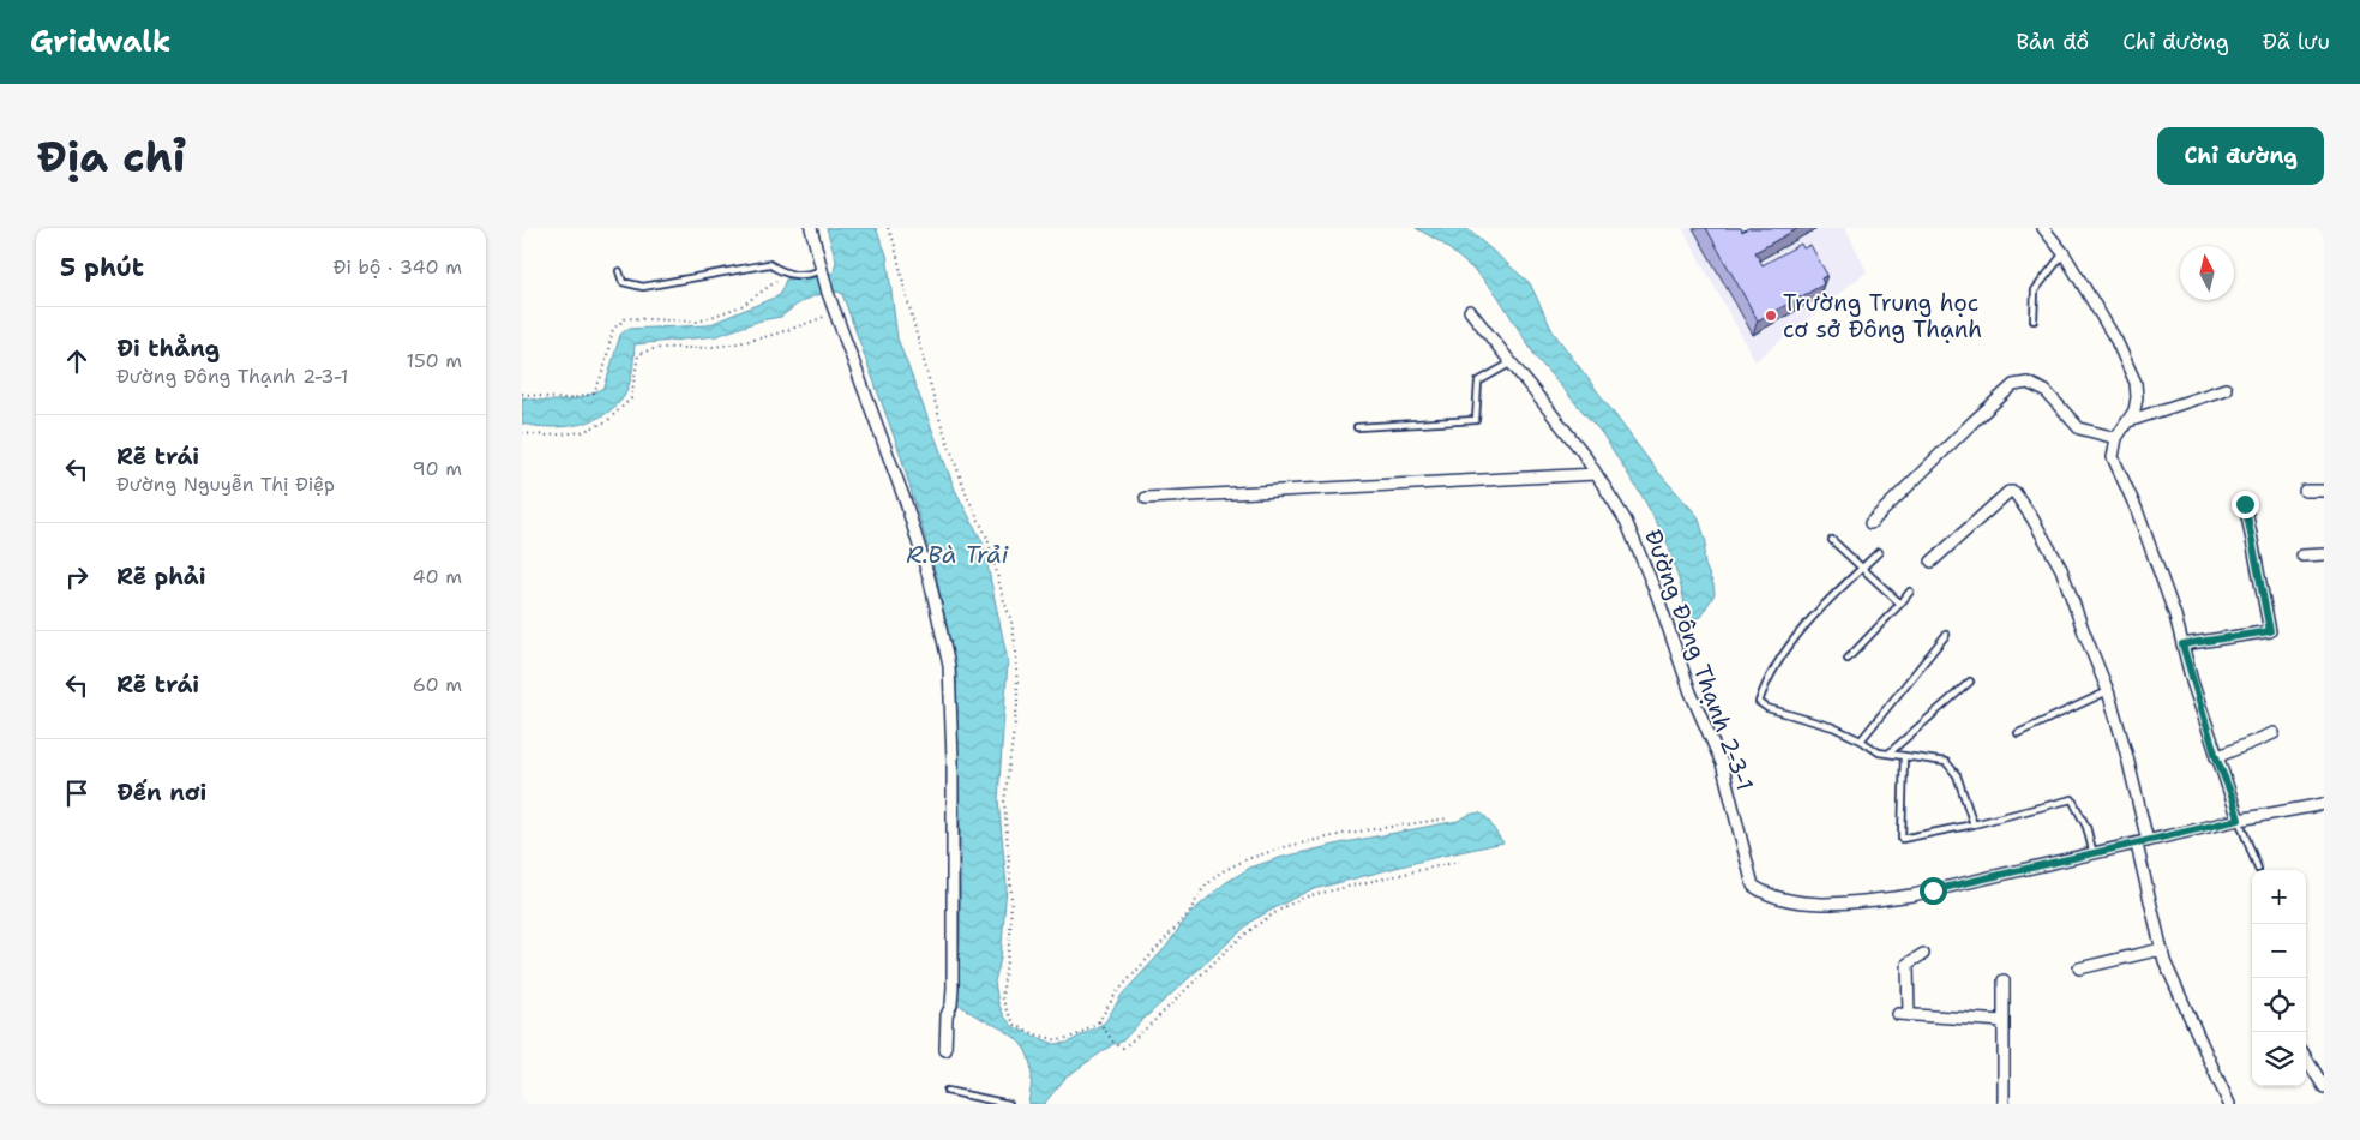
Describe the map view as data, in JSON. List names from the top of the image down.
{
  "streets": {
    "street": ["Đường Đông Thạnh 2-3-1"]
  },
  "water": ["R.Bà Trải"],
  "places": ["Trường Trung học cơ sở Đông Thạnh"],
  "north": "top",
  "page": {
    "header": "Gridwalk",
    "nav": ["Bản đồ", "Chỉ đường", "Đã lưu"],
    "buttons": "Chỉ đường",
    "title": "Địa chỉ",
    "heading": ["5 phút", "Đi bộ · 340 m"],
    "list": [
      ["Đi thẳng", "Đường Đông Thạnh 2-3-1", "150 m"],
      ["Rẽ trái", "Đường Nguyễn Thị Điệp", "90 m"],
      ["Rẽ phải", "40 m"],
      ["Rẽ trái", "60 m"],
      "Đến nơi"
    ],
    "map_buttons": ["+", "−"]
  }
}
